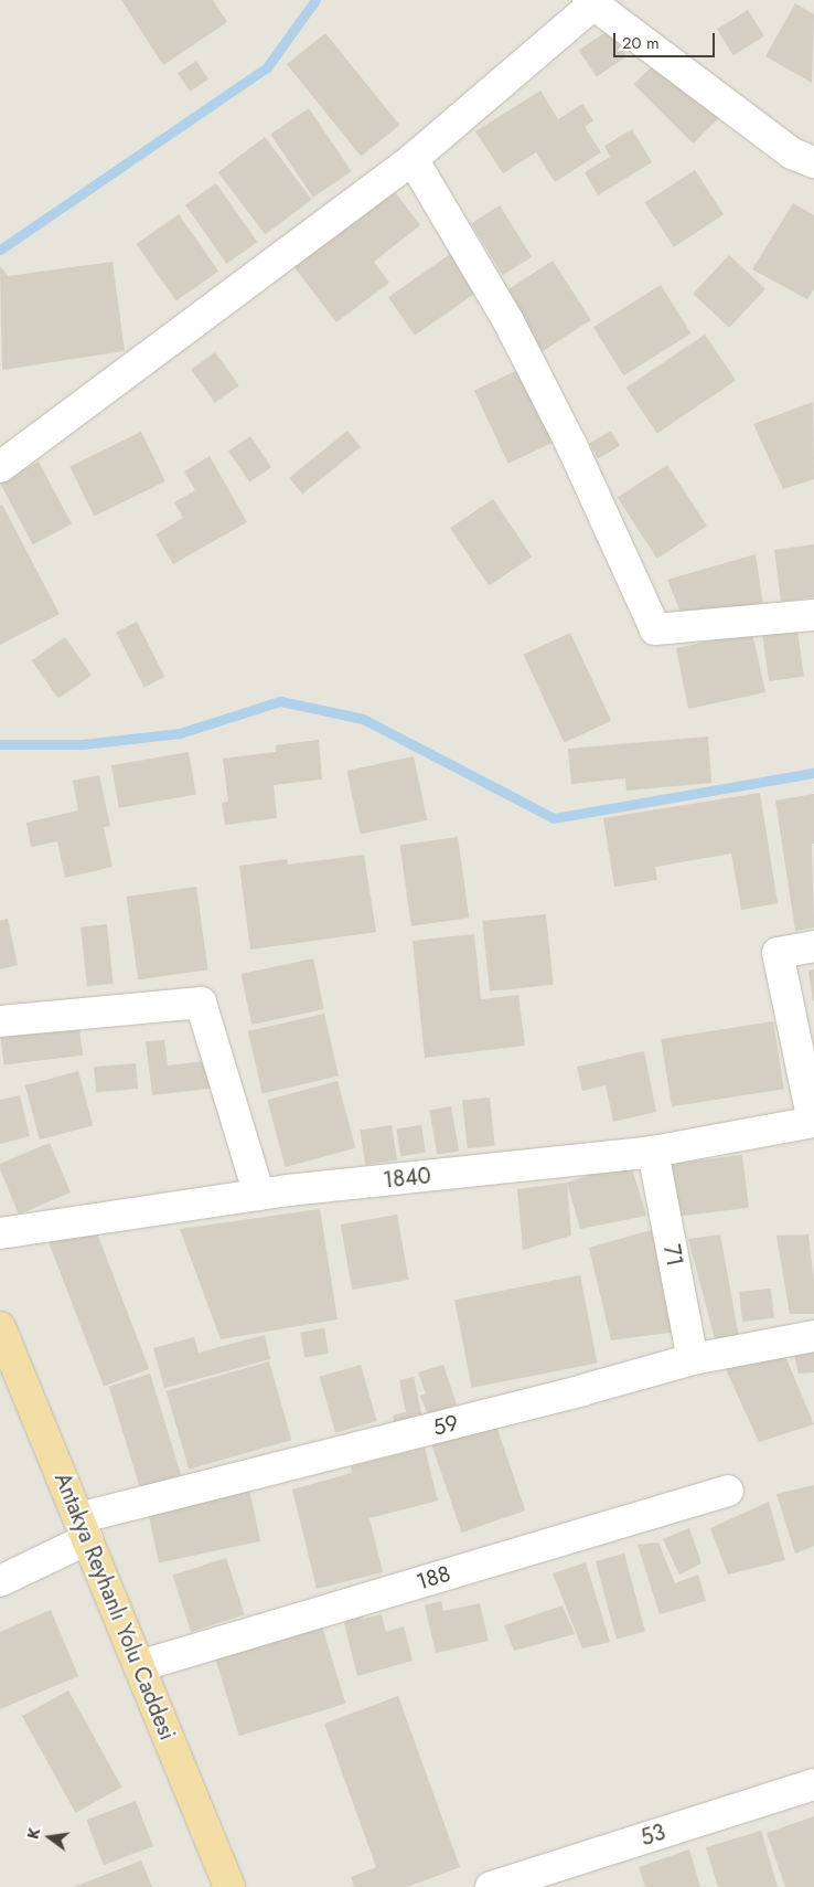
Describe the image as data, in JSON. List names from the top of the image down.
{
  "streets": {
    "main road": ["Antakya Reyhanlı Yolu Caddesi"],
    "street": [
      "1840",
      "71",
      "59",
      "188",
      "53"
    ]
  },
  "crossings": [
    ["1840", "71"],
    ["71", "59"],
    ["59", "Antakya Reyhanlı Yolu Caddesi"],
    ["188", "Antakya Reyhanlı Yolu Caddesi"]
  ],
  "scale_bar": "20 m",
  "north": "left"
}
